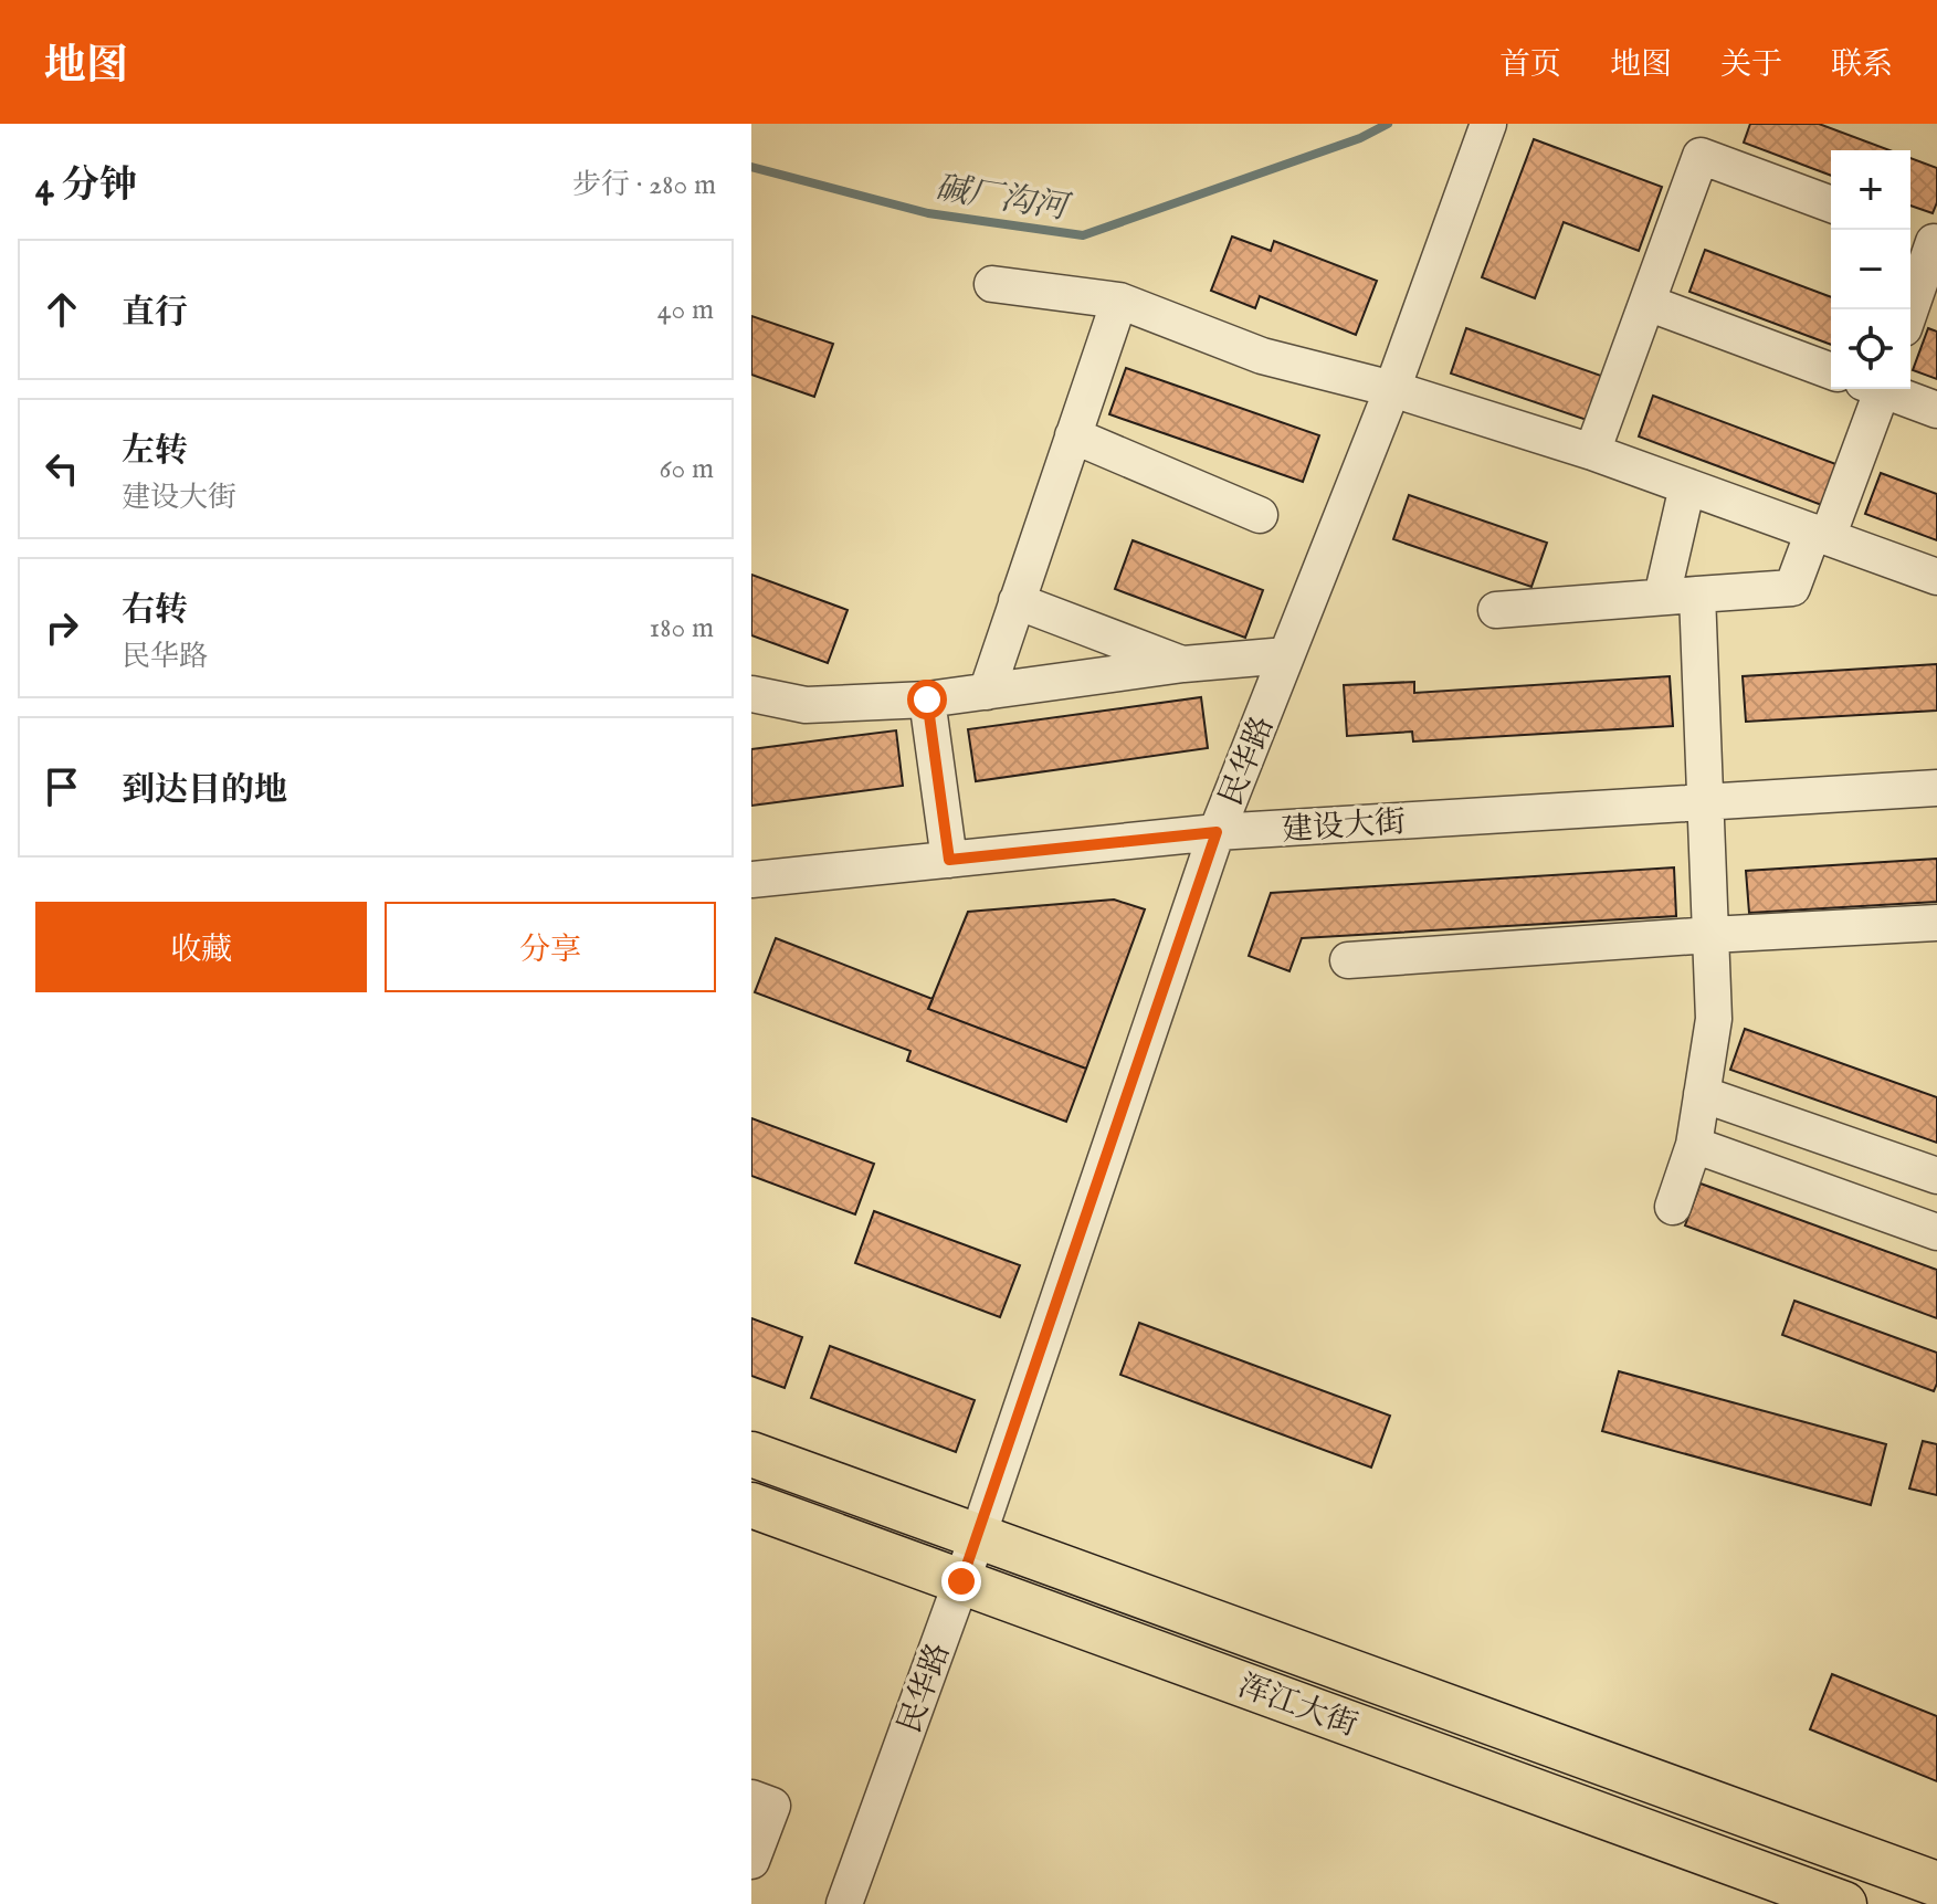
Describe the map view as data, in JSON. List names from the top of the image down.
{
  "streets": {
    "main road": ["浑江大街"],
    "street": ["民华路", "建设大街"]
  },
  "crossings": [
    ["民华路", "建设大街"],
    ["民华路", "浑江大街"]
  ],
  "water": ["碱厂沟河"],
  "page": {
    "header": "地图",
    "nav": [
      "首页",
      "地图",
      "关于",
      "联系"
    ],
    "heading": ["4 分钟", "步行 · 280 m"],
    "map_buttons": ["+", "−"],
    "list": [
      ["直行", "40 m"],
      ["左转", "建设大街", "60 m"],
      ["右转", "民华路", "180 m"],
      "到达目的地"
    ],
    "buttons": ["收藏", "分享"]
  }
}
